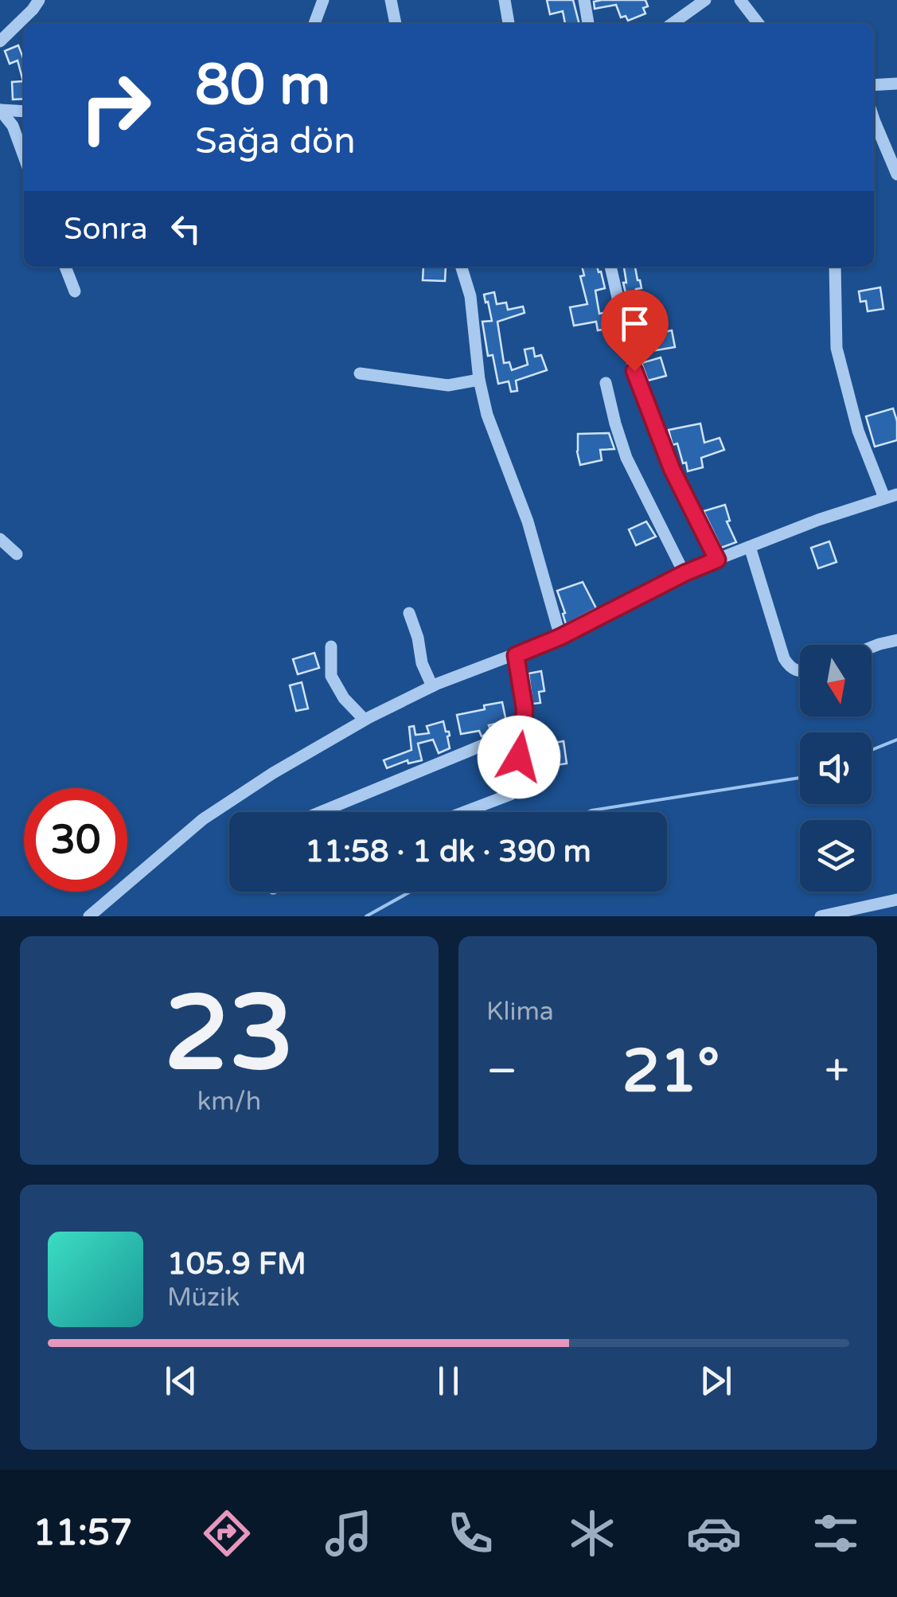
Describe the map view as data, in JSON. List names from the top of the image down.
{
  "north": "bottom",
  "page": {
    "turn": ["80 m", "Sağa dön"],
    "then": "Sonra",
    "limit": "30",
    "trip": "11:58 · 1 dk · 390 m",
    "tile": [
      ["23", "km/h"],
      "Klima"
    ],
    "heat": ["−", "21°", "+"],
    "song": ["105.9 FM", "Müzik"],
    "tabs": "11:57"
  }
}
